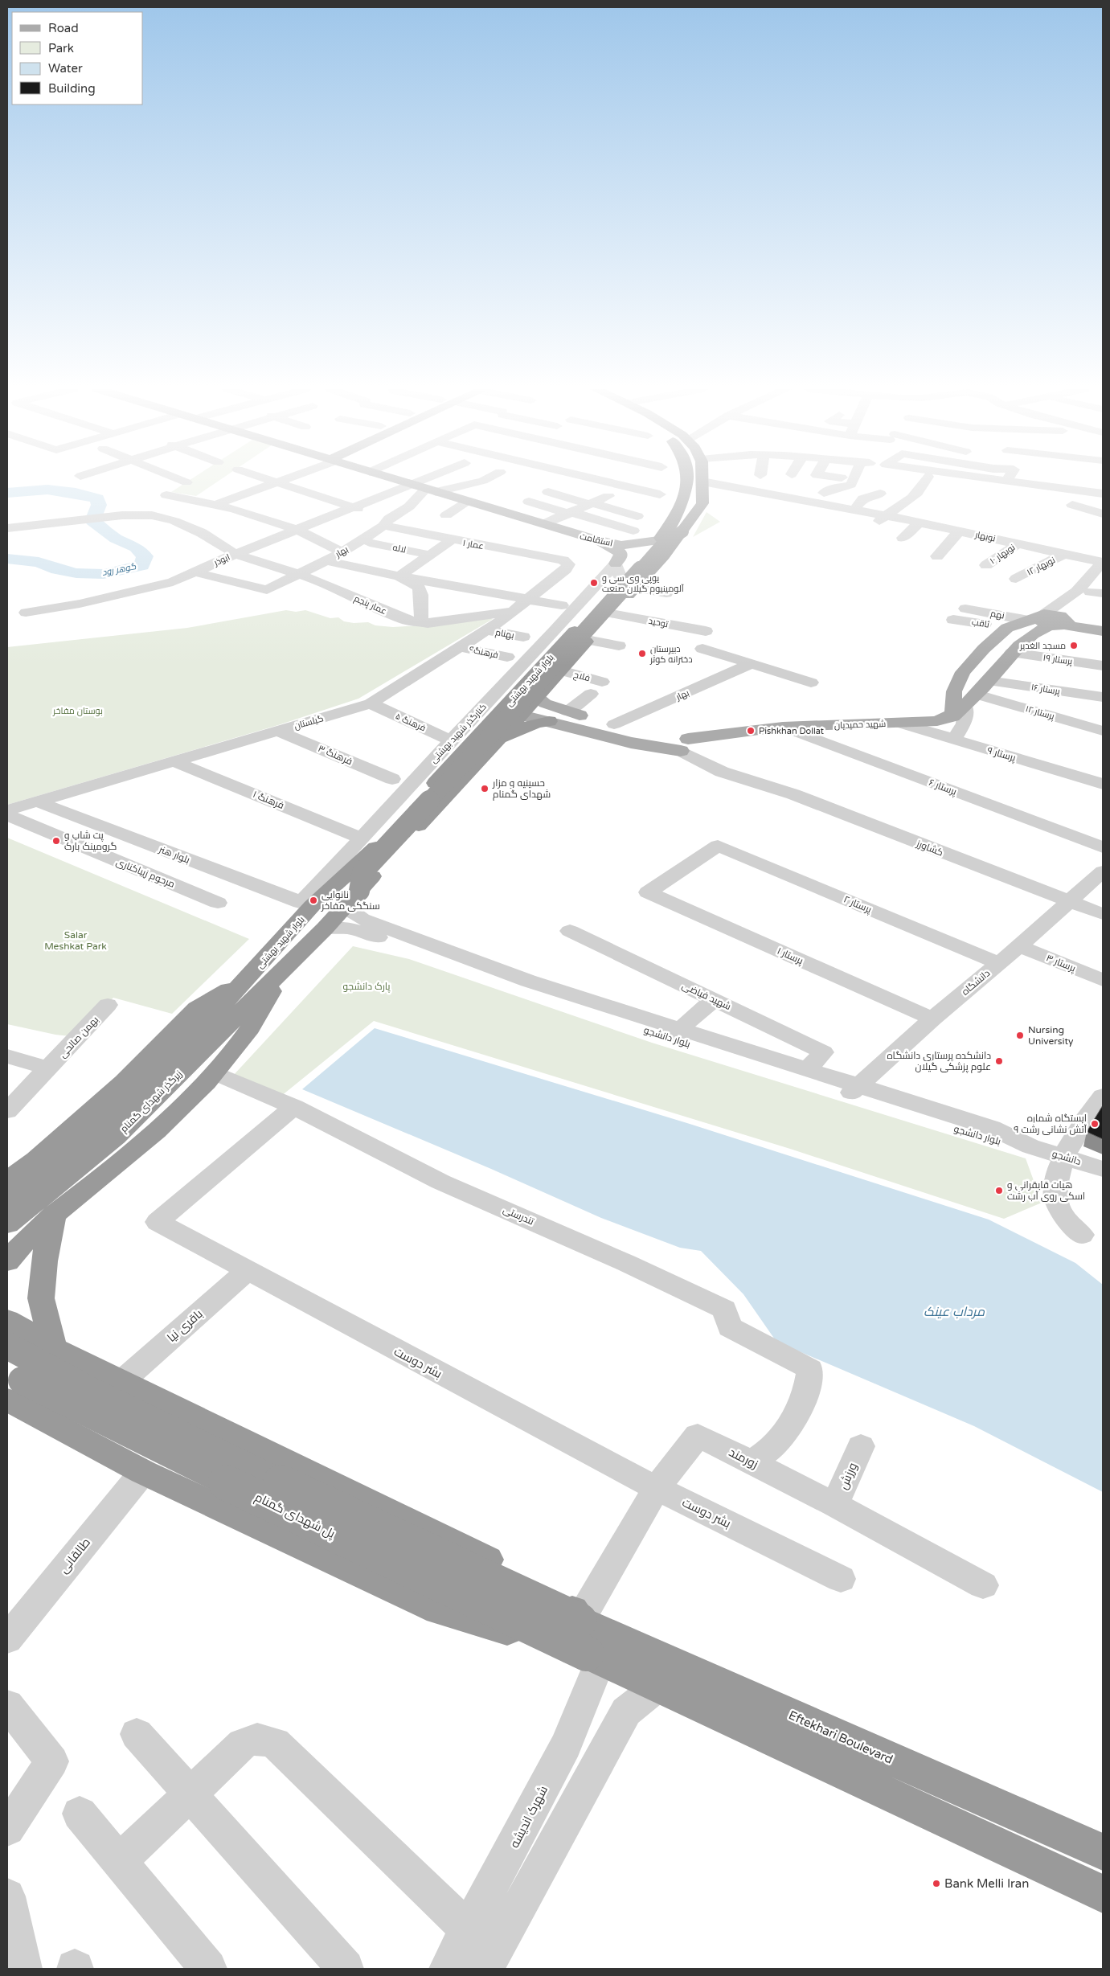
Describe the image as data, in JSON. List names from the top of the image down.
{
  "streets": {
    "highway": [
      "بلوار شهید بهشتی",
      "زیرگذر شهدای گمنام",
      "پل شهدای گمنام",
      "Eftekhari Boulevard"
    ],
    "main road": ["استقامت", "شهید حمیدیان"],
    "street": [
      "نوبهار",
      "عمار ۱",
      "لاله",
      "بهار",
      "نوبهار ۱۰",
      "ابوذر",
      "نوبهار ۱۲",
      "عمار پنجم",
      "نهم",
      "توحید",
      "ثاقب",
      "بهنام",
      "فرهنگ۹",
      "پرستار ۱۹",
      "فلاح",
      "پرستار ۱۶",
      "پرستار ۱۲",
      "گیلستان",
      "فرهنگ ۵",
      "کنارگذر شهید بهشتی",
      "پرستار ۹",
      "فرهنگ ۳",
      "پرستار ۶",
      "فرهنگ ۱",
      "کشاورز",
      "بلوار هنر",
      "مرحوم زیباکناری",
      "پرستار ۲",
      "پرستار ۱",
      "پرستار ۳",
      "دانشگاه",
      "شهید فیاضی",
      "بهمن صالحی",
      "بلوار دانشجو",
      "دانشجو",
      "تندرستی",
      "باقری نیا",
      "بشر دوست",
      "زورمند",
      "ورزش",
      "طالقانی",
      "شهرک اندیشه"
    ]
  },
  "crossings": [
    ["نوبهار", "نوبهار ۱۰"],
    ["نوبهار", "نوبهار ۱۲"],
    ["نوبهار", "بلوار شهید بهشتی"],
    ["استقامت", "بهار"],
    ["استقامت", "ابوذر"],
    ["استقامت", "بلوار شهید بهشتی"],
    ["عمار ۱", "بهار"],
    ["عمار ۱", "ابوذر"],
    ["عمار ۱", "گیلستان"],
    ["بهار", "ابوذر"],
    ["بهار", "عمار پنجم"],
    ["ابوذر", "عمار پنجم"],
    ["عمار پنجم", "گیلستان"],
    ["توحید", "بلوار شهید بهشتی"],
    ["توحید", "کنارگذر شهید بهشتی"],
    ["بهنام", "گیلستان"],
    ["فرهنگ۹", "گیلستان"],
    ["فلاح", "بلوار شهید بهشتی"],
    ["بلوار شهید بهشتی", "کنارگذر شهید بهشتی"],
    ["بلوار شهید بهشتی", "بلوار هنر"],
    ["بلوار شهید بهشتی", "بلوار دانشجو"],
    ["بلوار شهید بهشتی", "زیرگذر شهدای گمنام"],
    ["گیلستان", "فرهنگ ۵"],
    ["گیلستان", "فرهنگ ۳"],
    ["گیلستان", "فرهنگ ۱"],
    ["گیلستان", "بلوار هنر"],
    ["فرهنگ ۵", "کنارگذر شهید بهشتی"],
    ["شهید حمیدیان", "پرستار ۹"],
    ["شهید حمیدیان", "پرستار ۶"],
    ["شهید حمیدیان", "کشاورز"],
    ["کنارگذر شهید بهشتی", "فرهنگ ۱"],
    ["کنارگذر شهید بهشتی", "بلوار هنر"],
    ["کشاورز", "دانشگاه"],
    ["پرستار ۲", "پرستار ۱"],
    ["پرستار ۲", "دانشگاه"],
    ["پرستار ۱", "دانشگاه"],
    ["پرستار ۳", "دانشگاه"],
    ["دانشگاه", "بلوار دانشجو"],
    ["شهید فیاضی", "بلوار دانشجو"],
    ["بلوار دانشجو", "دانشجو"],
    ["تندرستی", "بشر دوست"],
    ["تندرستی", "زورمند"],
    ["باقری نیا", "بشر دوست"],
    ["بشر دوست", "زورمند"],
    ["زورمند", "ورزش"],
    ["زورمند", "پل شهدای گمنام"],
    ["زورمند", "Eftekhari Boulevard"],
    ["زورمند", "شهرک اندیشه"],
    ["پل شهدای گمنام", "Eftekhari Boulevard"],
    ["پل شهدای گمنام", "شهرک اندیشه"],
    ["Eftekhari Boulevard", "شهرک اندیشه"]
  ],
  "water": ["گوهر رود", "مرداب عینک"],
  "parks": ["بوستان مفاخر", "Salar Meshkat Park", "پارک دانشجو"],
  "places": [
    "یوپی وی سی و آلومینیوم گیلان صنعت",
    "مسجد الغدیر",
    "دبیرستان دخترانه کوثر",
    "Pishkhan Dollat",
    "حسینیه و مزار شهدای گمنام",
    "پت شاپ و گرومینک بارک",
    "نانوایی سنگکی مفاخر",
    "Nursing University",
    "دانشکده پرستاری دانشگاه علوم پزشکی گیلان",
    "ایستگاه شماره ۹ آتش نشانی رشت",
    "هیات قایقرانی و اسکی روی آب رشت",
    "Bank Melli Iran"
  ],
  "legend": [
    "Road",
    "Park",
    "Water",
    "Building"
  ]
}
